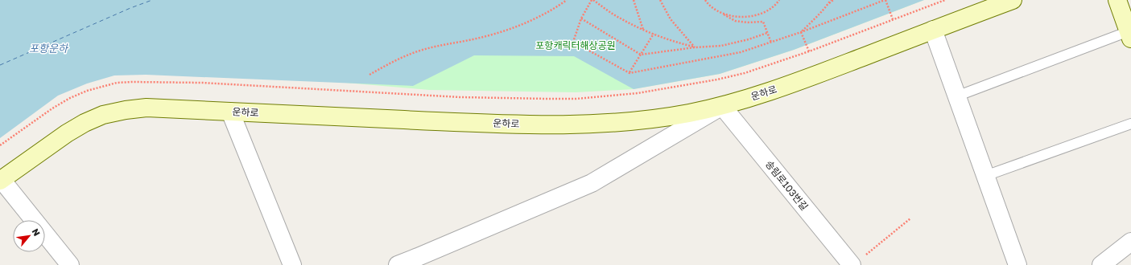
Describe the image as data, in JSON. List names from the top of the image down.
{
  "streets": {
    "street": ["운하로", "송림로103번길"]
  },
  "crossings": [
    ["운하로", "송림로103번길"]
  ],
  "water": ["포항운하"],
  "parks": ["포항캐릭터해상공원"],
  "north": "top right"
}
